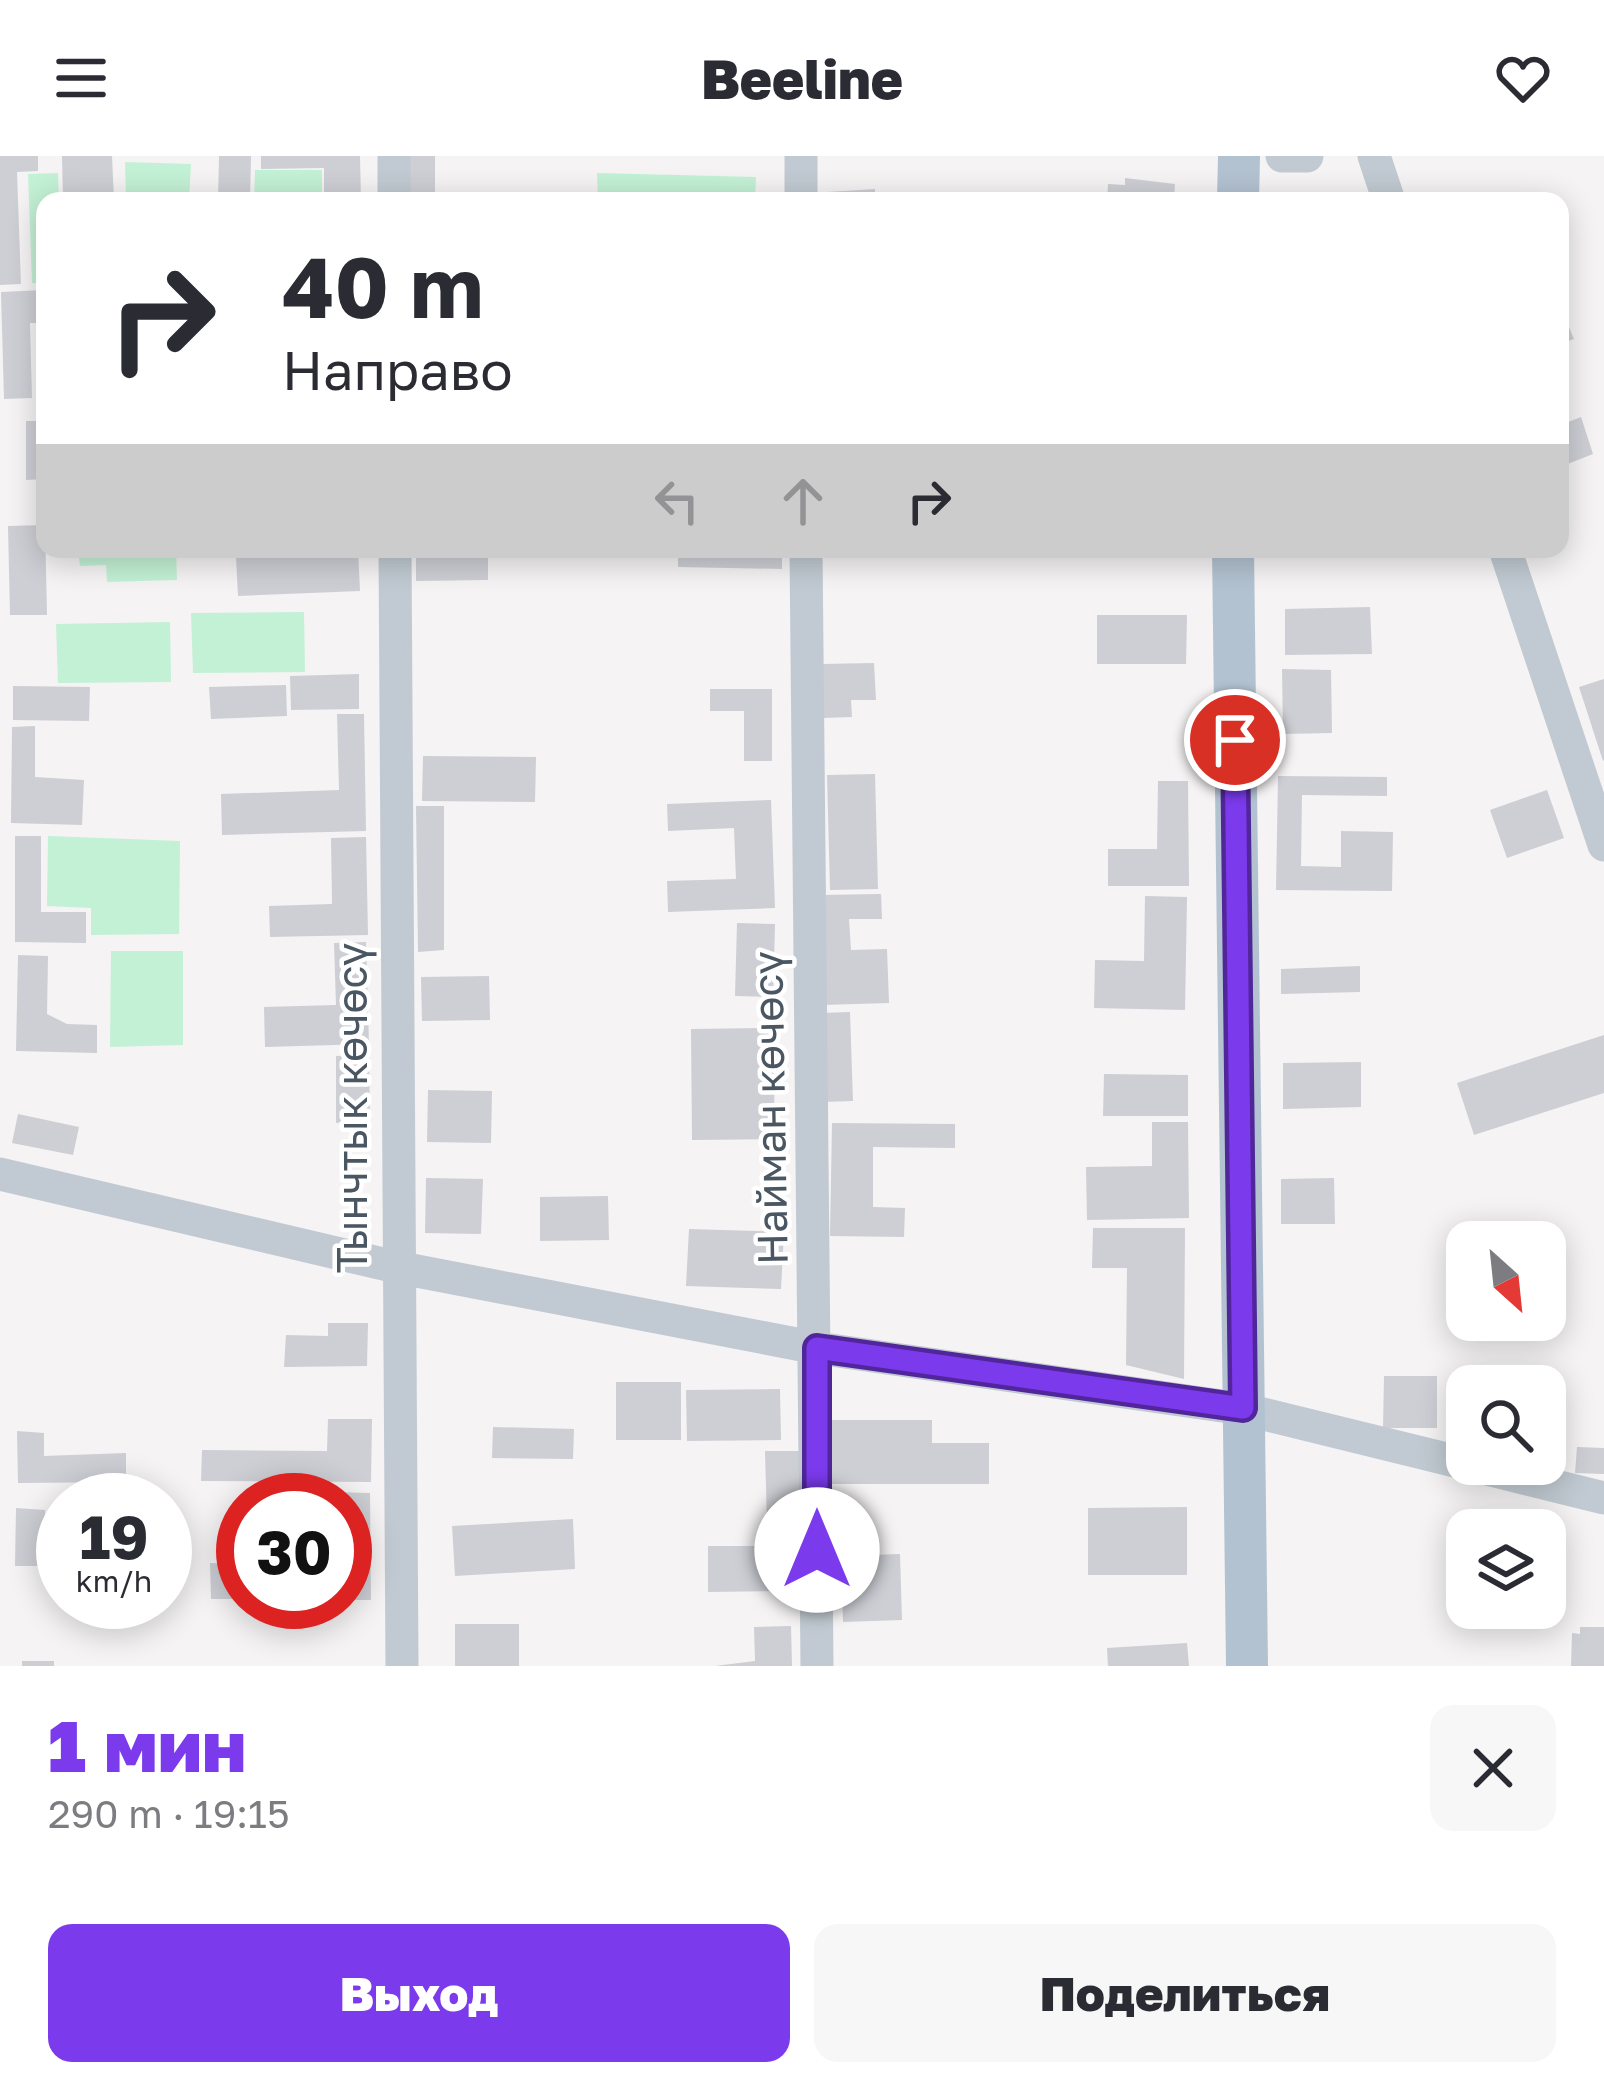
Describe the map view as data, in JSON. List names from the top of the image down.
{
  "streets": {
    "street": ["Тынчтык көчөсү", "Найман көчөсү"]
  },
  "north": "bottom right",
  "page": {
    "header": "Beeline",
    "turn": ["40 m", "Направо"],
    "speed": "19 km/h",
    "limit": "30",
    "heading": ["1 мин", "290 m · 19:15"],
    "buttons": ["Выход", "Поделиться"]
  }
}
